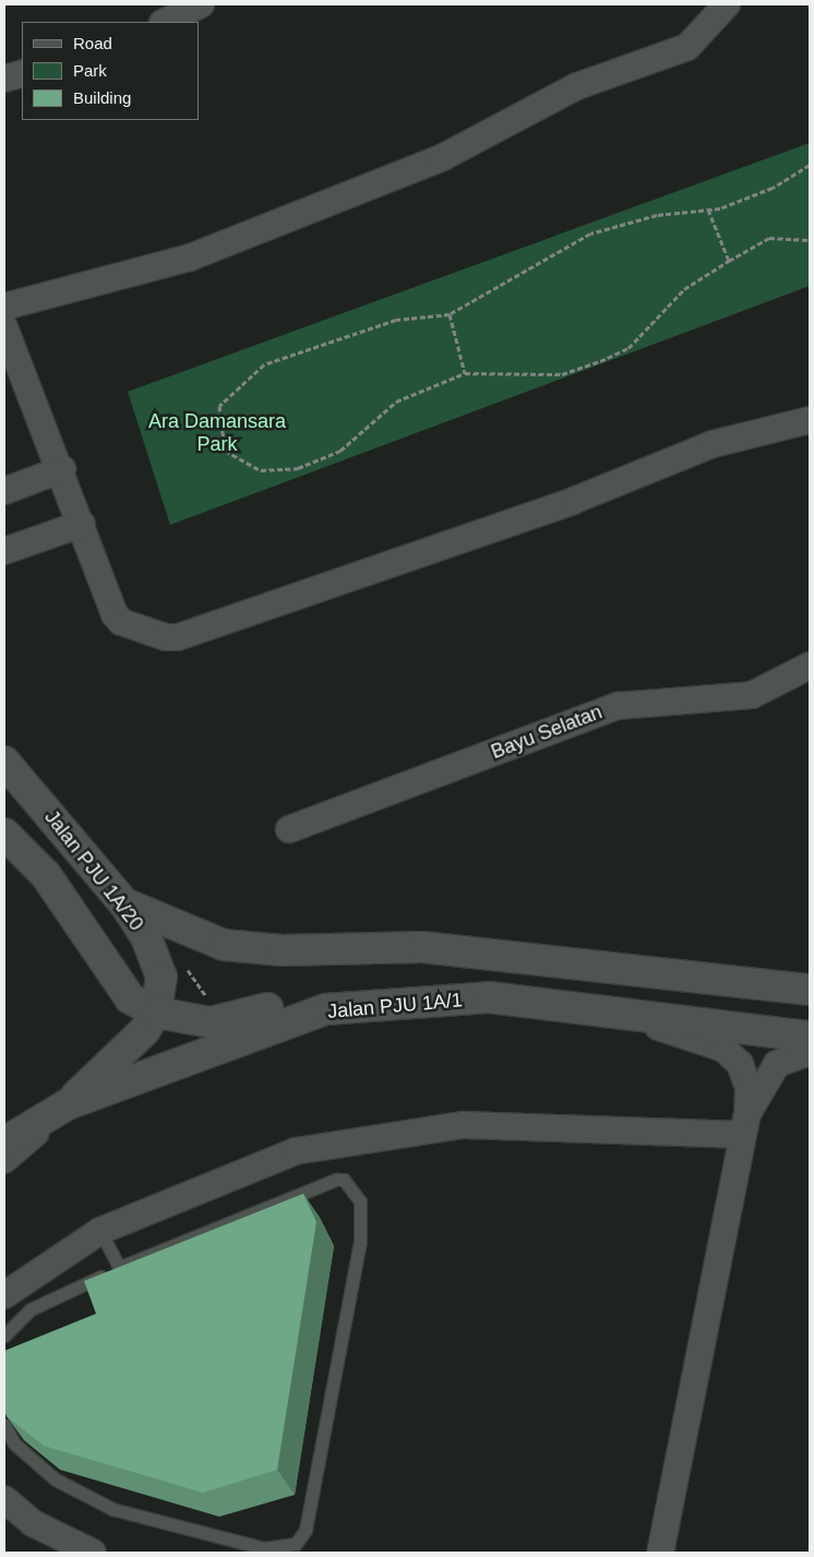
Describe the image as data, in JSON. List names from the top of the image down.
{
  "streets": {
    "main road": ["Jalan PJU 1A/20", "Jalan PJU 1A/1"],
    "street": ["Bayu Selatan"]
  },
  "parks": ["Ara Damansara Park"],
  "legend": ["Road", "Park", "Building"]
}
